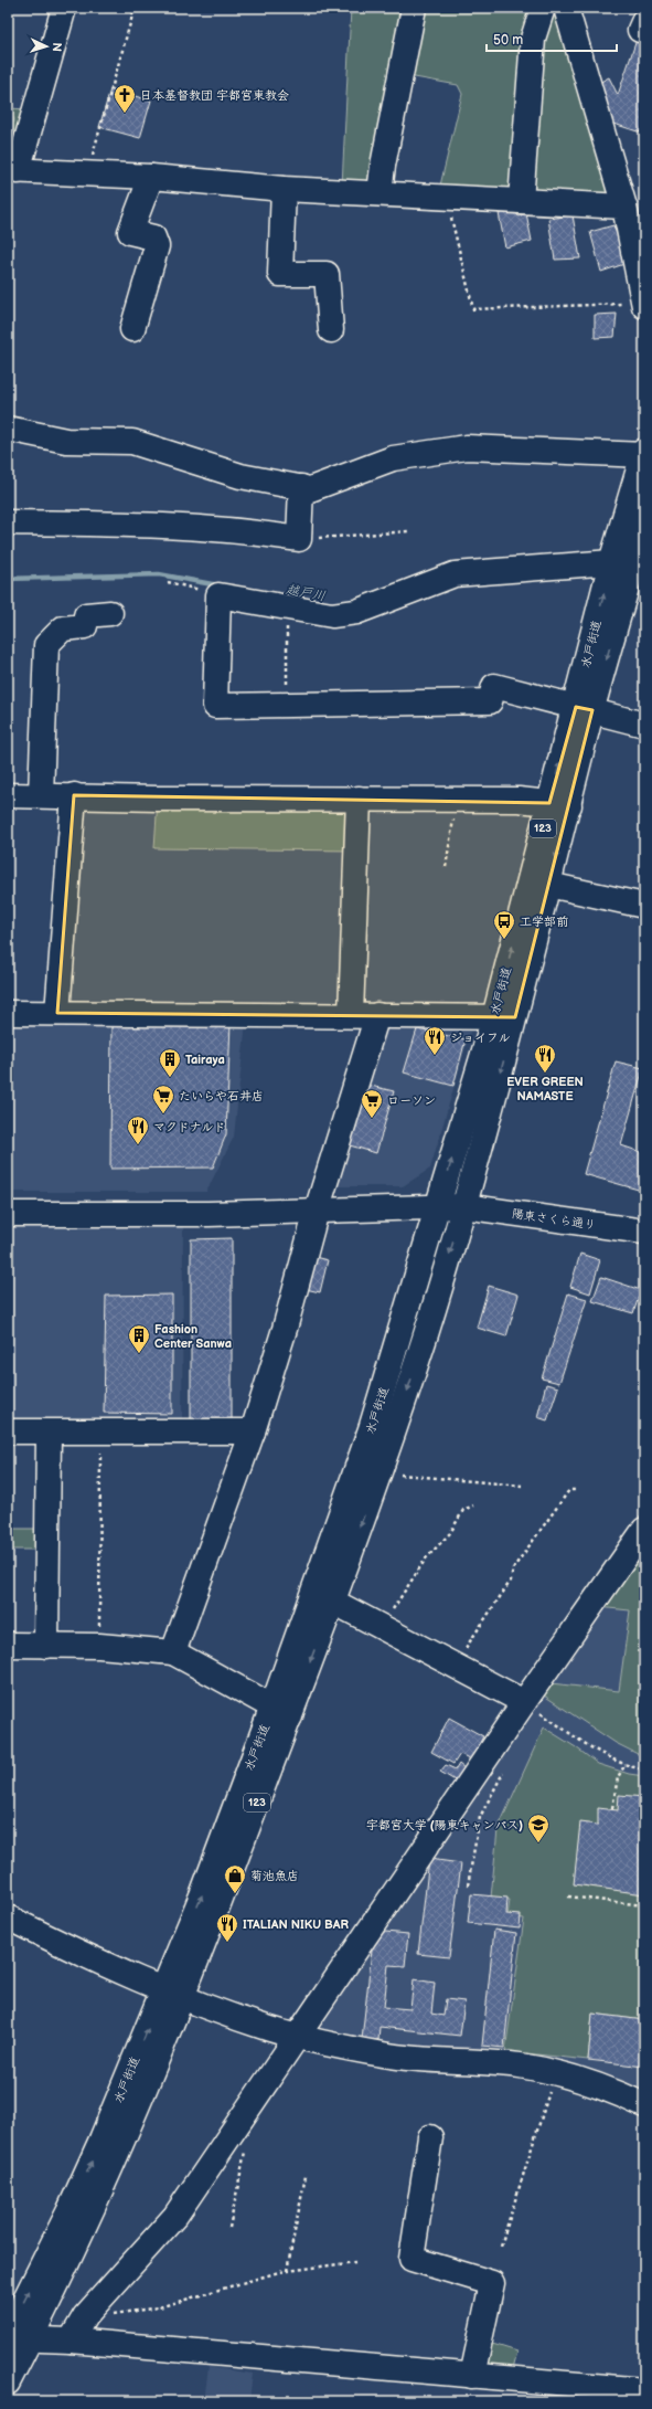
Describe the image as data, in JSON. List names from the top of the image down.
{
  "streets": {
    "main road": ["水戸街道", "123", "陽東さくら通り"]
  },
  "crossings": [
    ["水戸街道", "陽東さくら通り"]
  ],
  "water": ["越戸川"],
  "places": {
    "church": ["日本基督教団 宇都宮東教会"],
    "bus stop": ["工学部前"],
    "restaurant": [
      "ジョイフル",
      "EVER GREEN NAMASTE",
      "マクドナルド",
      "ITALIAN NIKU BAR"
    ],
    "building": ["Tairaya", "Fashion Center Sanwa"],
    "supermarket": ["たいらや石井店", "ローソン"],
    "school or university": ["宇都宮大学 (陽東キャンパス)"],
    "shop": ["菊池魚店"]
  },
  "scale_bar": "50 m",
  "north": "right"
}
